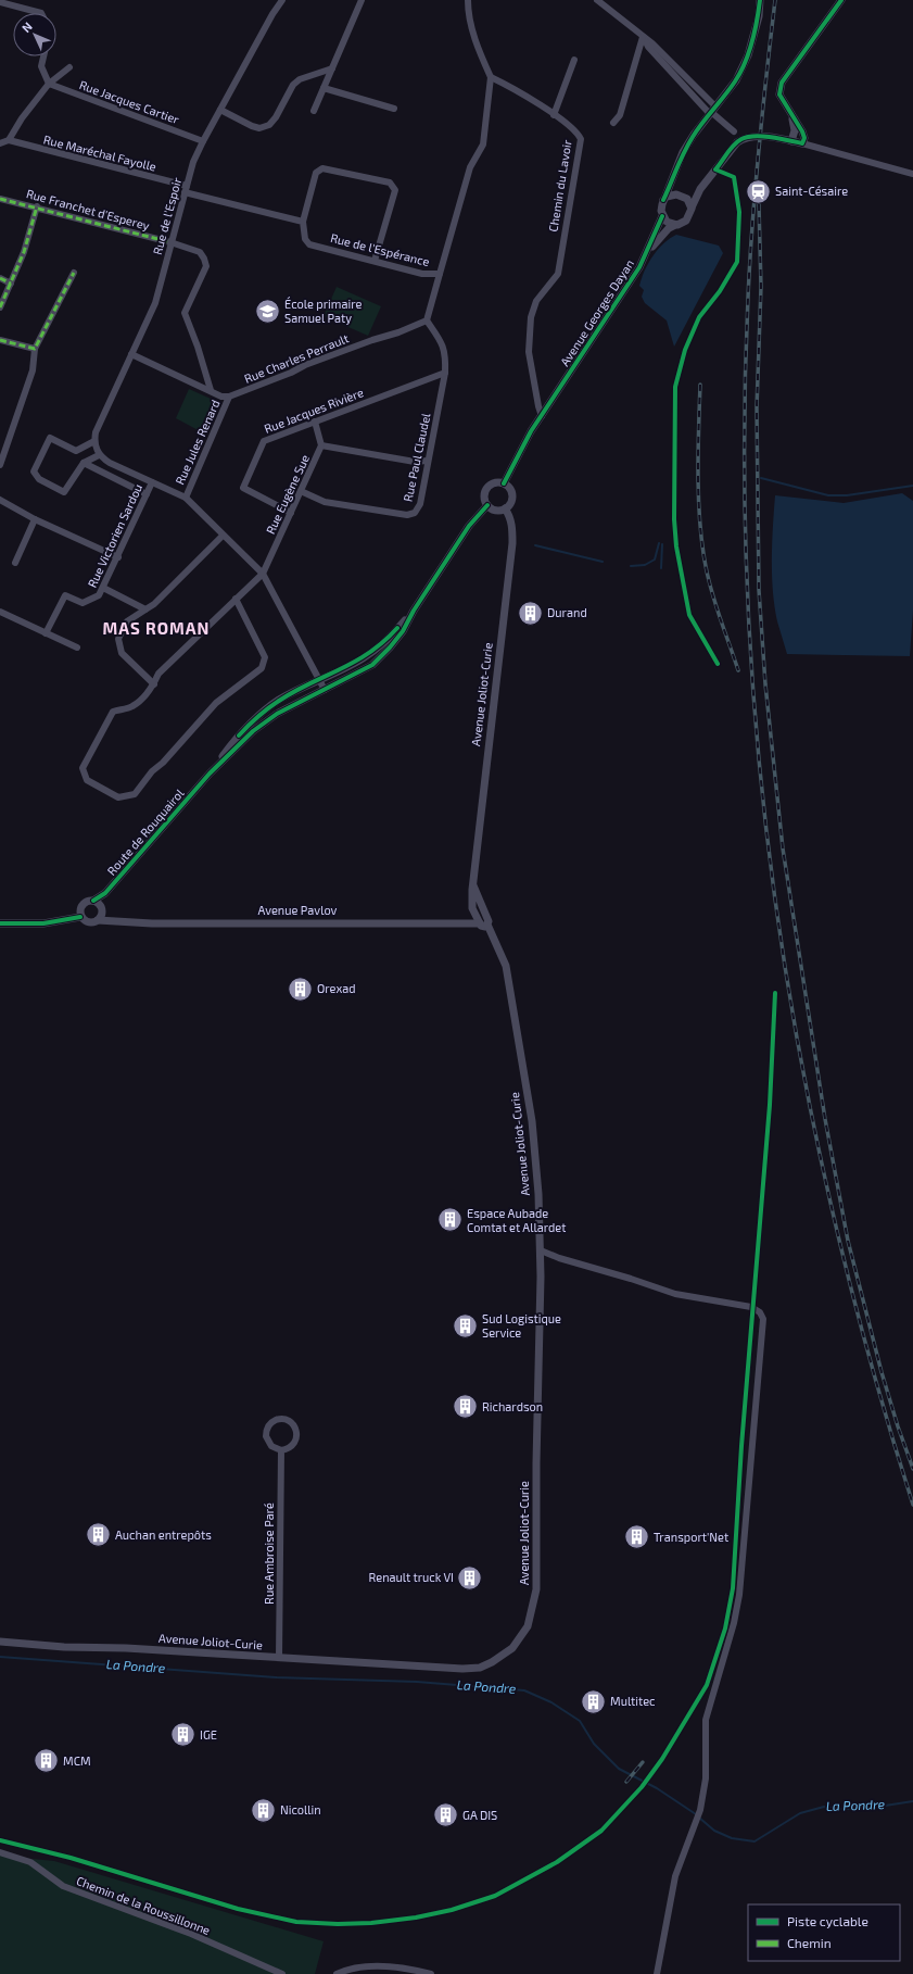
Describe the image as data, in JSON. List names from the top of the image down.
{
  "streets": {
    "street": [
      "Rue Jacques Cartier",
      "Rue Maréchal Fayolle",
      "Chemin du Lavoir",
      "Rue Franchet d'Esperey",
      "Rue de l'Espoir",
      "Rue de l'Espérance",
      "Avenue Georges Dayan",
      "Rue Charles Perrault",
      "Rue Jacques Rivière",
      "Rue Jules Renard",
      "Rue Paul Claudel",
      "Rue Eugène Sue",
      "Rue Victorien Sardou",
      "Avenue Joliot-Curie",
      "Route de Rouquairol",
      "Avenue Pavlov",
      "Rue Ambroise Paré",
      "Chemin de la Roussillonne"
    ]
  },
  "crossings": [
    ["Rue Jacques Cartier", "Rue de l'Espoir"],
    ["Rue Maréchal Fayolle", "Rue de l'Espoir"],
    ["Chemin du Lavoir", "Rue de l'Espérance"],
    ["Chemin du Lavoir", "Avenue Georges Dayan"],
    ["Rue Franchet d'Esperey", "Rue de l'Espoir"],
    ["Rue Charles Perrault", "Rue Jules Renard"],
    ["Rue Charles Perrault", "Rue Paul Claudel"],
    ["Rue Jacques Rivière", "Rue Paul Claudel"],
    ["Rue Jacques Rivière", "Rue Eugène Sue"],
    ["Rue Paul Claudel", "Rue Eugène Sue"],
    ["Avenue Joliot-Curie", "Route de Rouquairol"],
    ["Avenue Joliot-Curie", "Avenue Pavlov"],
    ["Avenue Joliot-Curie", "Rue Ambroise Paré"],
    ["Route de Rouquairol", "Avenue Pavlov"]
  ],
  "districts": ["MAS ROMAN"],
  "water": ["La Pondre"],
  "places": {
    "station": ["Saint-Césaire"],
    "school or university": ["École primaire Samuel Paty"],
    "building": [
      "Durand",
      "Orexad",
      "Espace Aubade Comtat et Allardet",
      "Sud Logistique Service",
      "Richardson",
      "Auchan entrepôts",
      "Transport'Net",
      "Renault truck VI",
      "Multitec",
      "IGE",
      "MCM",
      "Nicollin",
      "GA DIS"
    ]
  },
  "legend": ["Piste cyclable", "Chemin"],
  "north": "top left"
}
